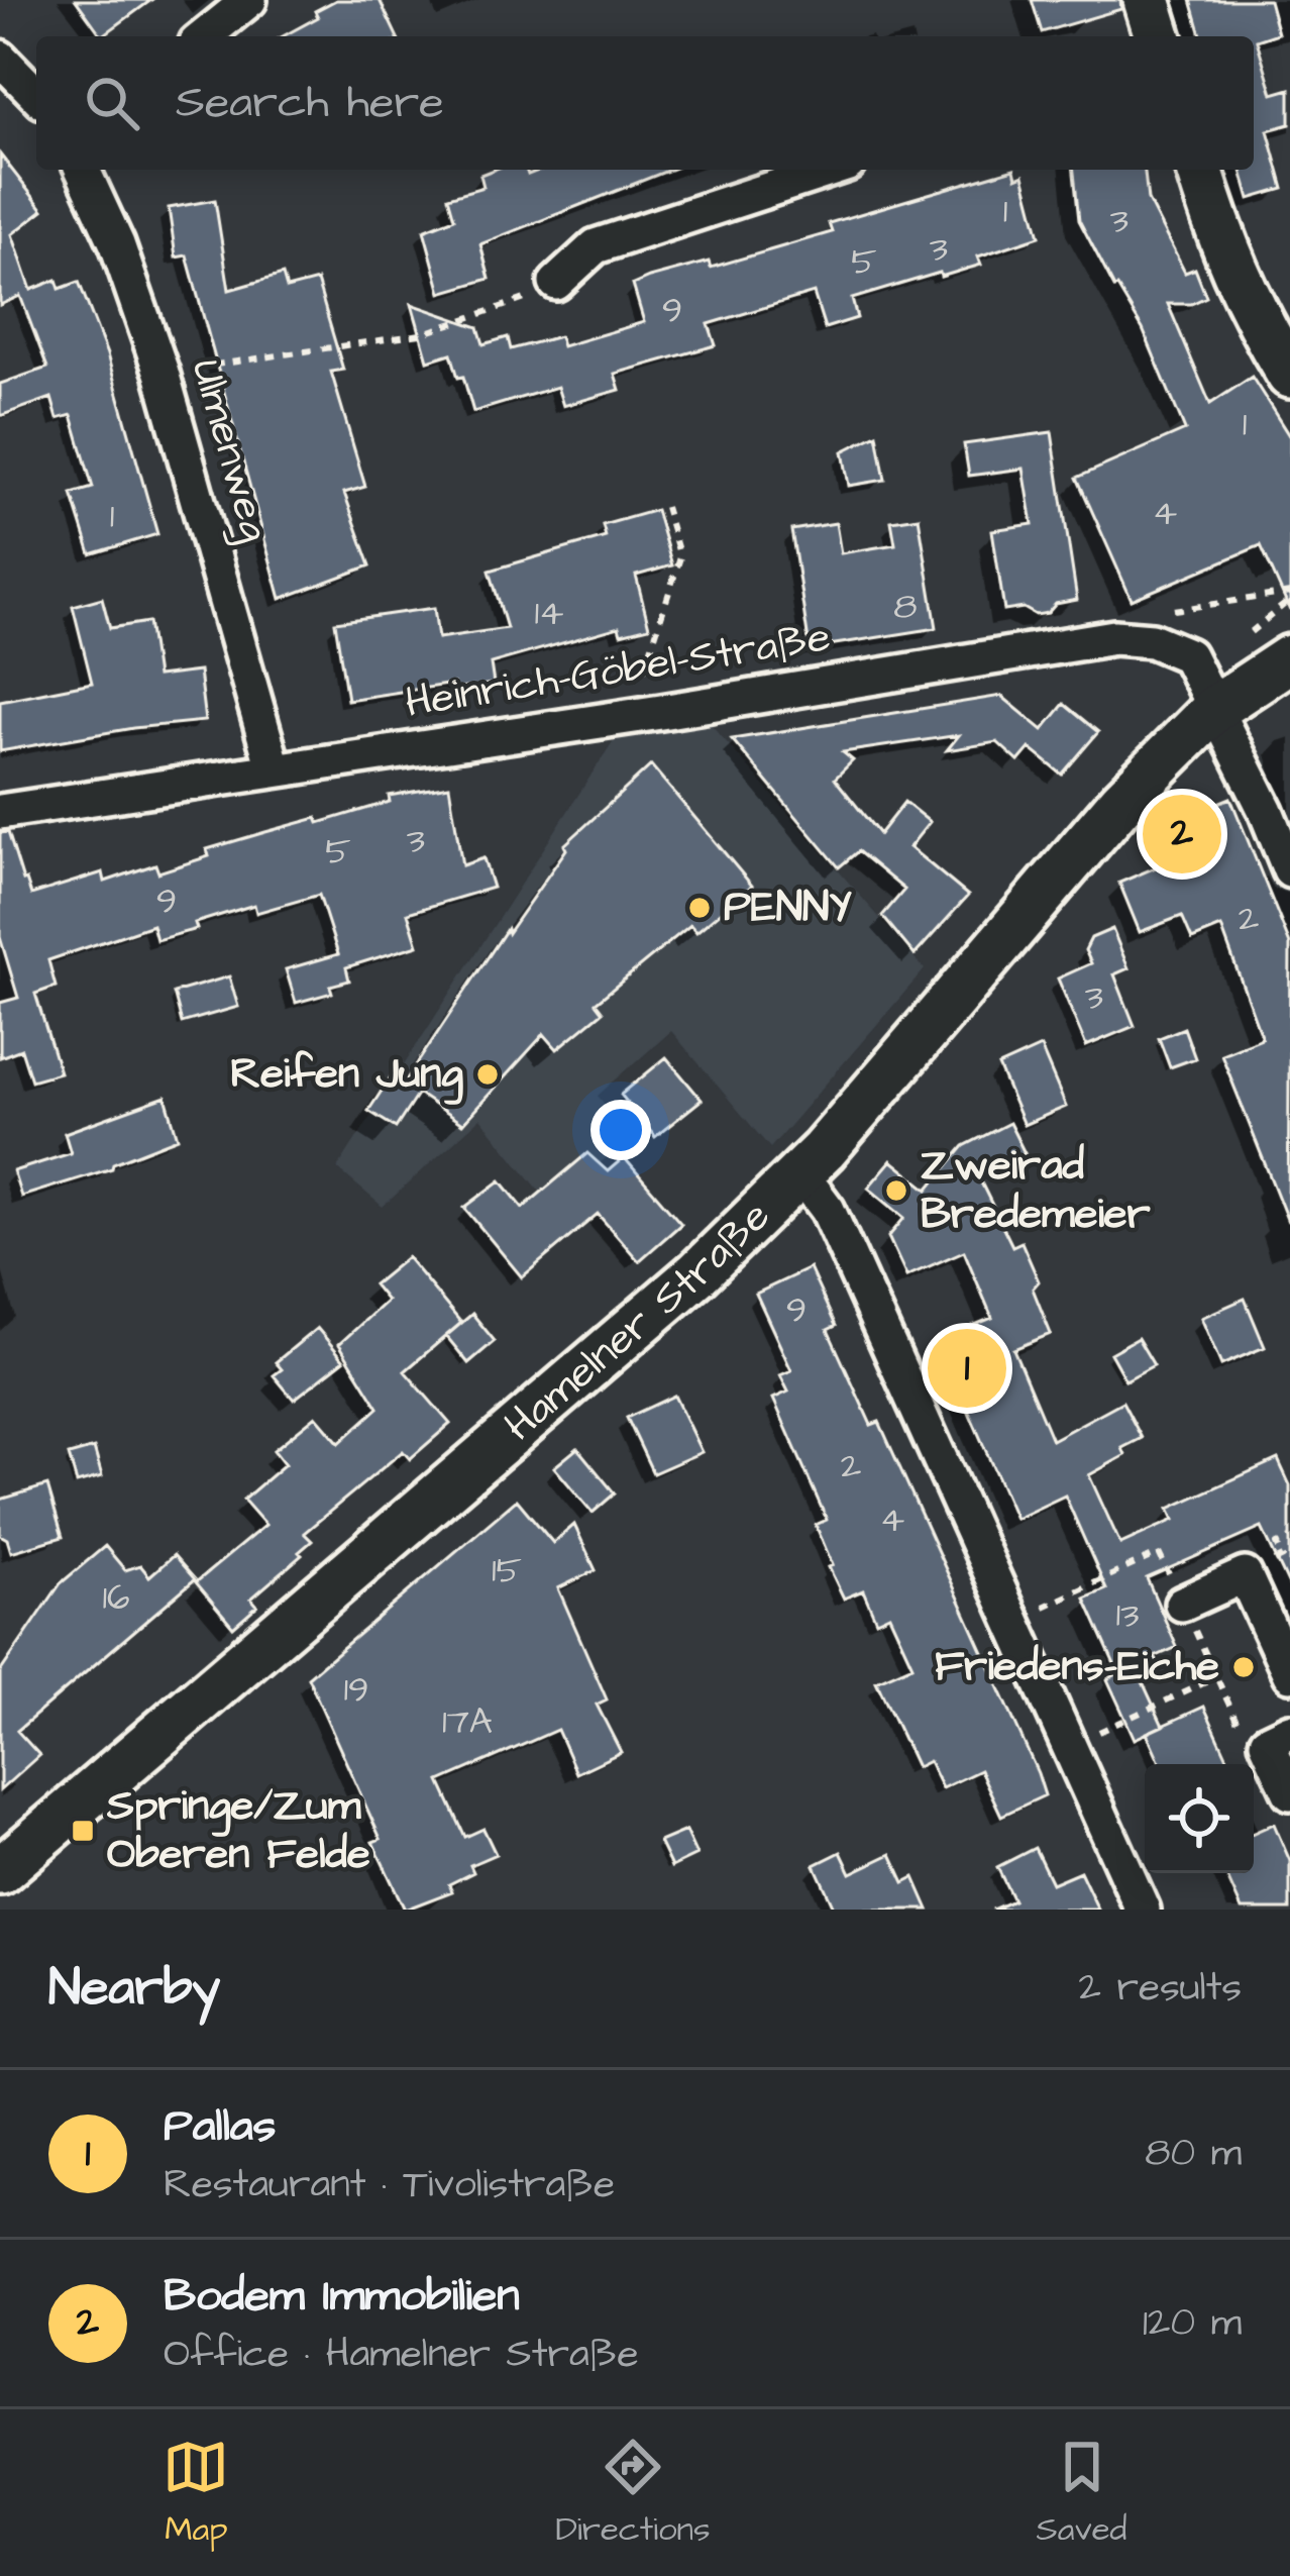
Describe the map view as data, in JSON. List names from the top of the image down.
{
  "streets": {
    "street": ["Ulmenweg", "Heinrich-Göbel-Straße", "Hamelner Straße"]
  },
  "crossings": [
    ["Ulmenweg", "Heinrich-Göbel-Straße"],
    ["Heinrich-Göbel-Straße", "Hamelner Straße"]
  ],
  "places": {
    "other": [
      "PENNY",
      "Reifen Jung",
      "Zweirad Bredemeier",
      "Friedens-Eiche"
    ],
    "transit": ["Springe/Zum Oberen Felde"]
  },
  "house_numbers": [
    "1",
    "3",
    "3",
    "5",
    "9",
    "1",
    "4",
    "1",
    "8",
    "14",
    "3",
    "5",
    "9",
    "2",
    "3",
    "9",
    "2",
    "4",
    "15",
    "16",
    "13",
    "19",
    "17A"
  ],
  "page": {
    "search": "Search here",
    "pins": ["2", "1"],
    "heading": ["Nearby", "2 results"],
    "list": [
      {
        "mark": "1",
        "name": "Pallas",
        "note": "Restaurant · Tivolistraße",
        "value": "80 m"
      },
      {
        "mark": "2",
        "name": "Bodem Immobilien",
        "note": "Office · Hamelner Straße",
        "value": "120 m"
      }
    ],
    "nav": ["Map", "Directions", "Saved"]
  }
}
